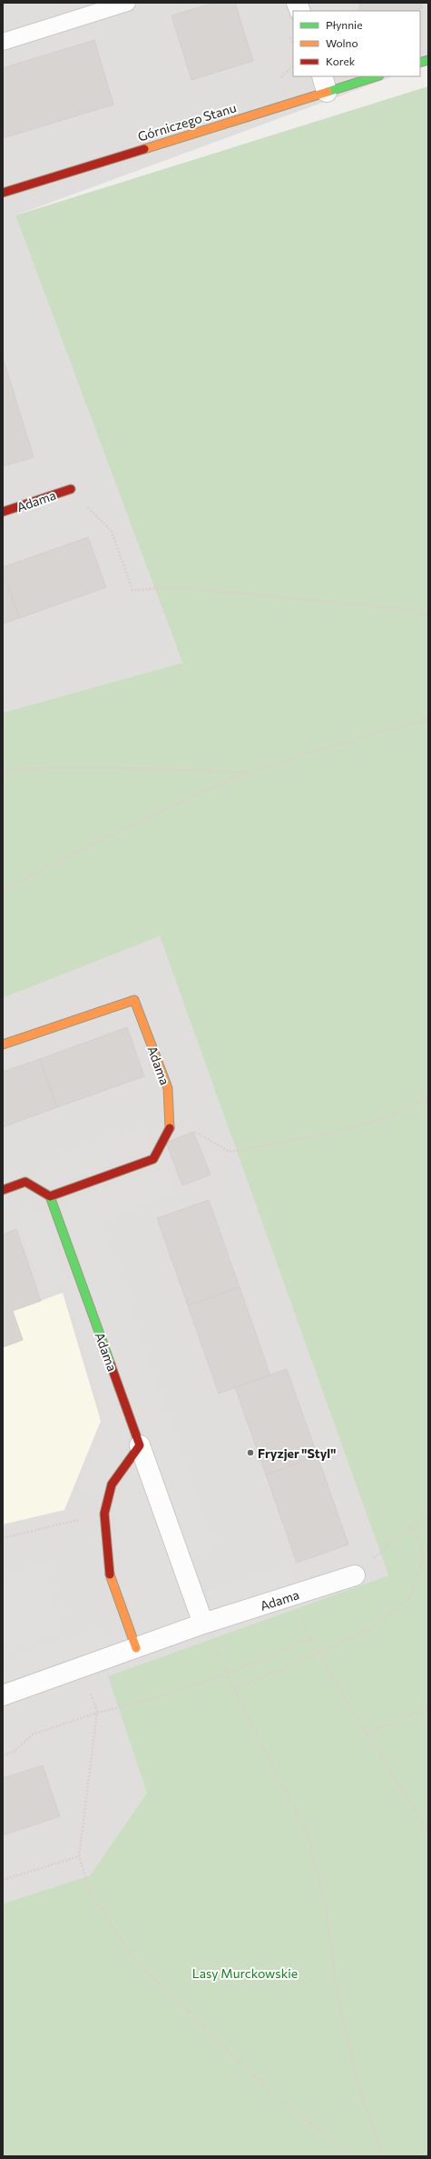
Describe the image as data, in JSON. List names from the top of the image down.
{
  "streets": {
    "street": ["Górniczego Stanu", "Adama"]
  },
  "parks": ["Lasy Murckowskie"],
  "places": ["Fryzjer \"Styl\""],
  "legend": ["Płynnie", "Wolno", "Korek"]
}
